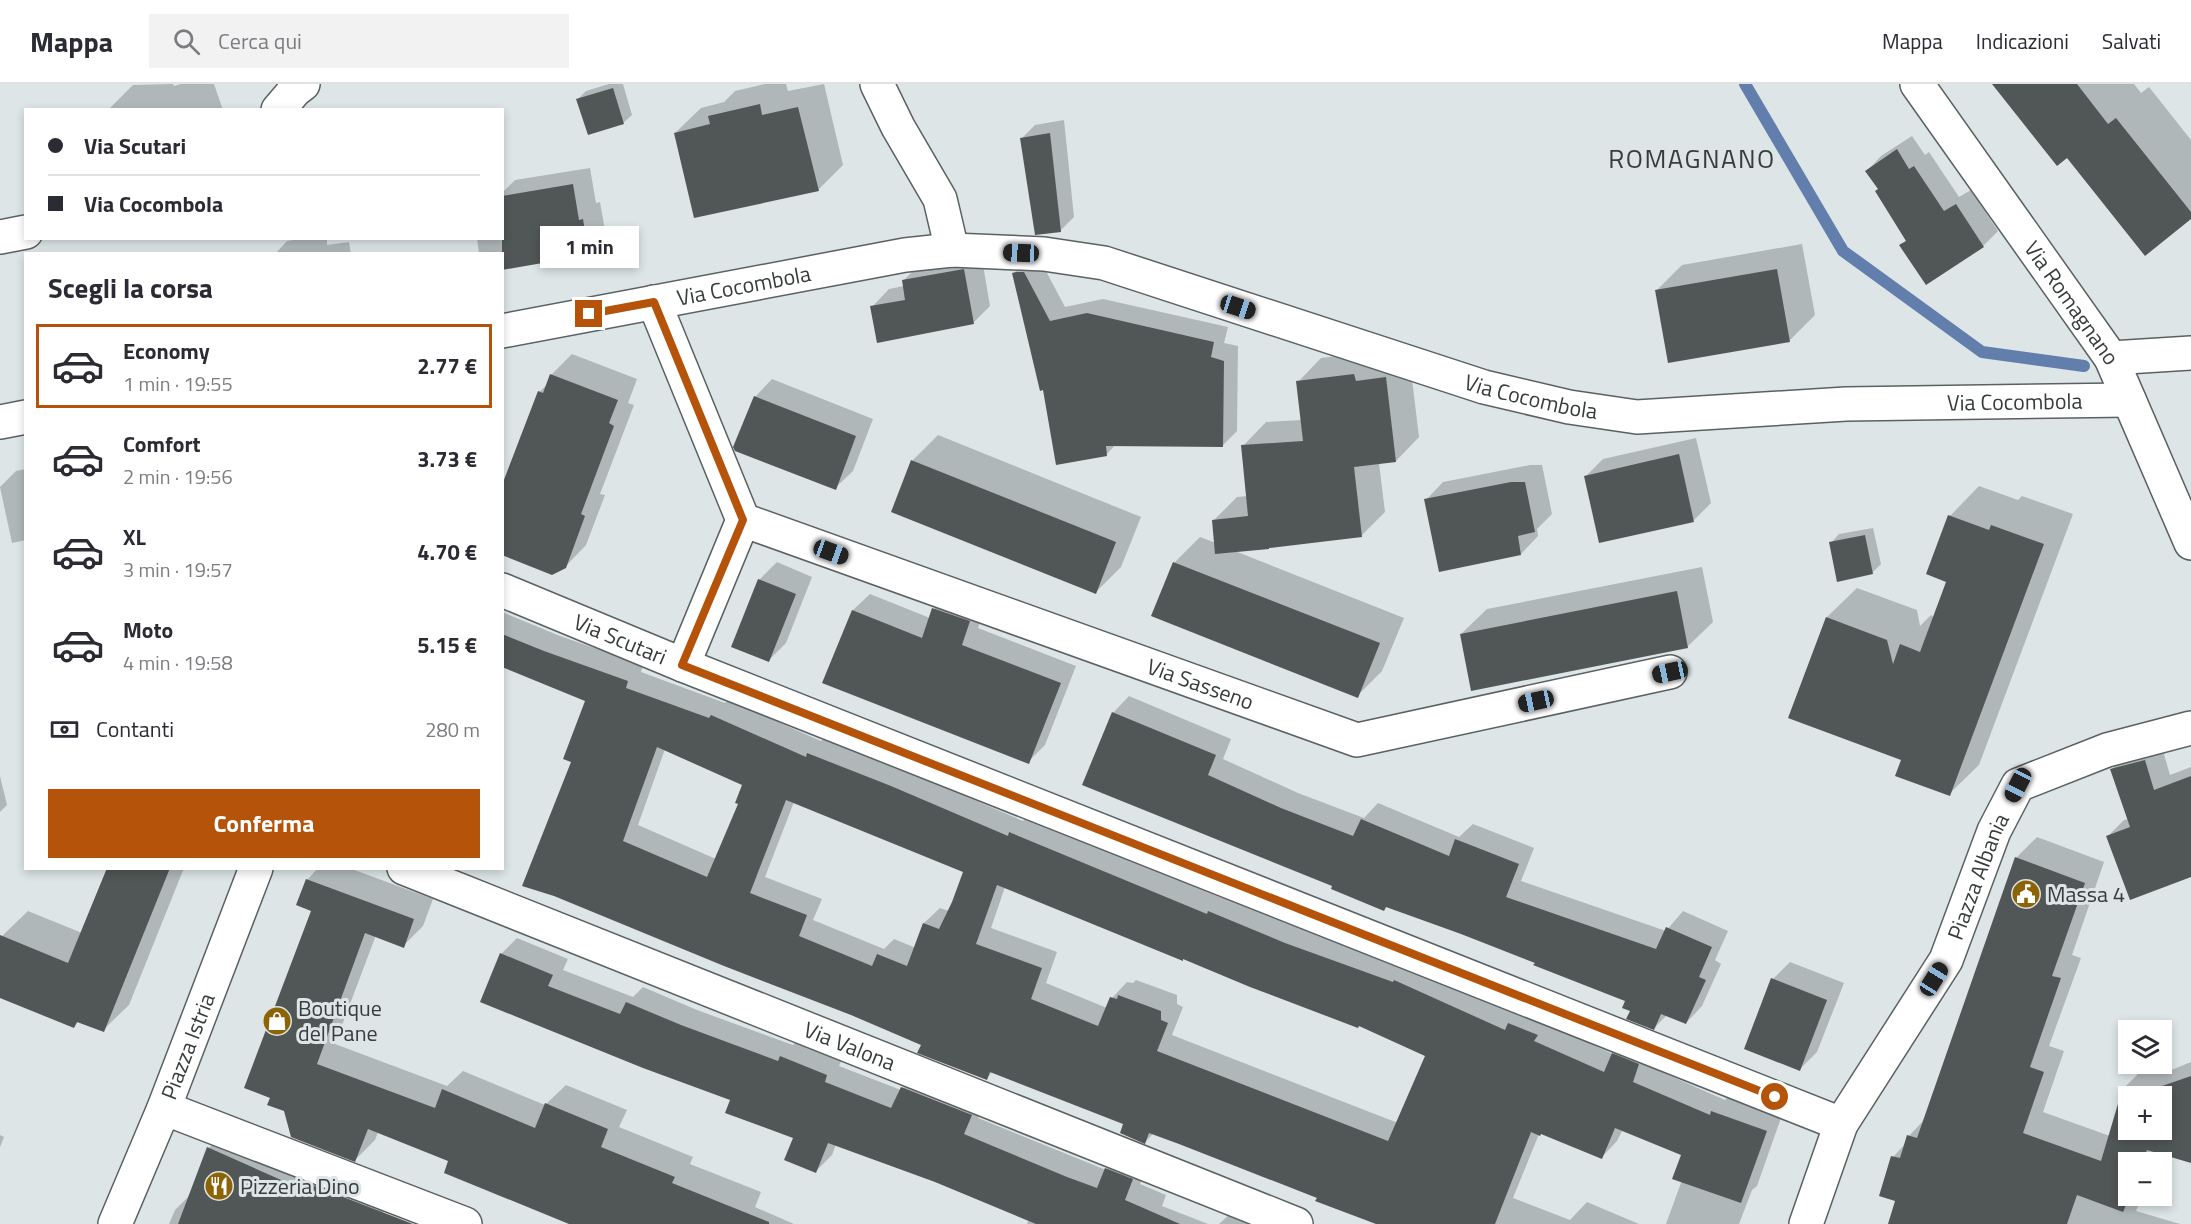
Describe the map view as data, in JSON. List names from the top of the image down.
{
  "streets": {
    "street": [
      "Via Cocombola",
      "Via Romagnano",
      "Via Scutari",
      "Via Sasseno",
      "Piazza Albania",
      "Via Valona",
      "Piazza Istria"
    ]
  },
  "crossings": [
    ["Via Cocombola", "Via Romagnano"],
    ["Via Scutari", "Piazza Albania"]
  ],
  "districts": ["ROMAGNANO"],
  "places": {
    "public building": ["Massa 4"],
    "shop": ["Boutique del Pane"],
    "restaurant": ["Pizzeria Dino"]
  },
  "page": {
    "header": "Mappa",
    "search": "Cerca qui",
    "nav": ["Mappa", "Indicazioni", "Salvati"],
    "banner": ["Via Scutari", "Via Cocombola"],
    "bubble": "1 min",
    "heading": "Scegli la corsa",
    "list": [
      {
        "name": "Economy",
        "note": "1 min · 19:55",
        "value": "2.77 €"
      },
      {
        "name": "Comfort",
        "note": "2 min · 19:56",
        "value": "3.73 €"
      },
      {
        "name": "XL",
        "note": "3 min · 19:57",
        "value": "4.70 €"
      },
      {
        "name": "Moto",
        "note": "4 min · 19:58",
        "value": "5.15 €"
      }
    ],
    "pay": ["Contanti", "280 m"],
    "buttons": "Conferma",
    "map_buttons": ["+", "−"]
  }
}
